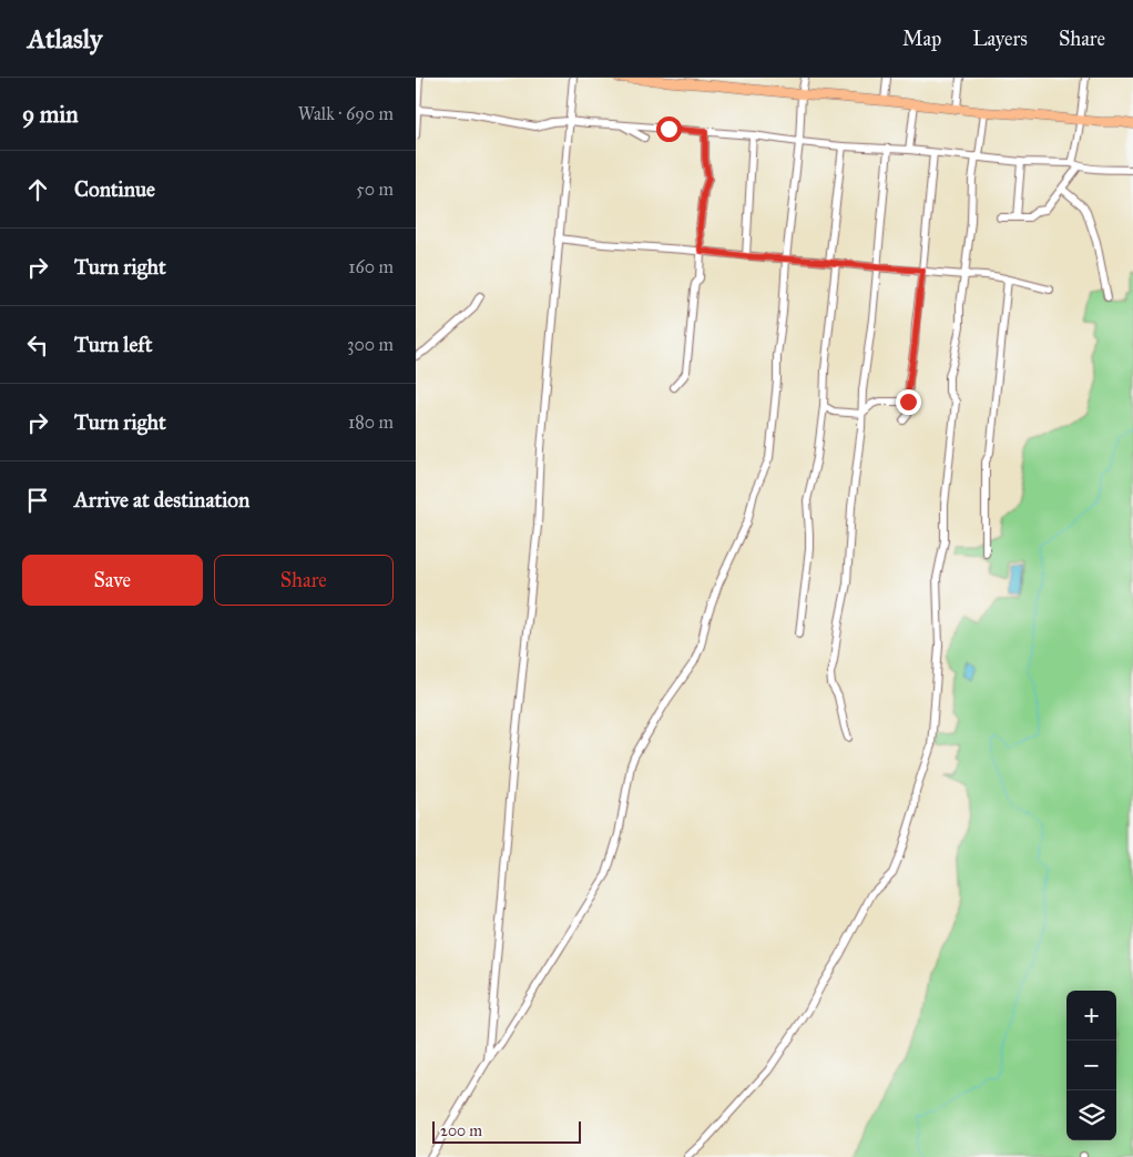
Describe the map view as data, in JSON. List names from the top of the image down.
{
  "scale_bar": "200 m",
  "page": {
    "header": "Atlasly",
    "nav": ["Map", "Layers", "Share"],
    "heading": ["9 min", "Walk · 690 m"],
    "list": [
      ["Continue", "50 m"],
      ["Turn right", "160 m"],
      ["Turn left", "300 m"],
      ["Turn right", "180 m"],
      "Arrive at destination"
    ],
    "buttons": ["Save", "Share"],
    "map_buttons": ["+", "−"],
    "scale": "200 m"
  }
}
